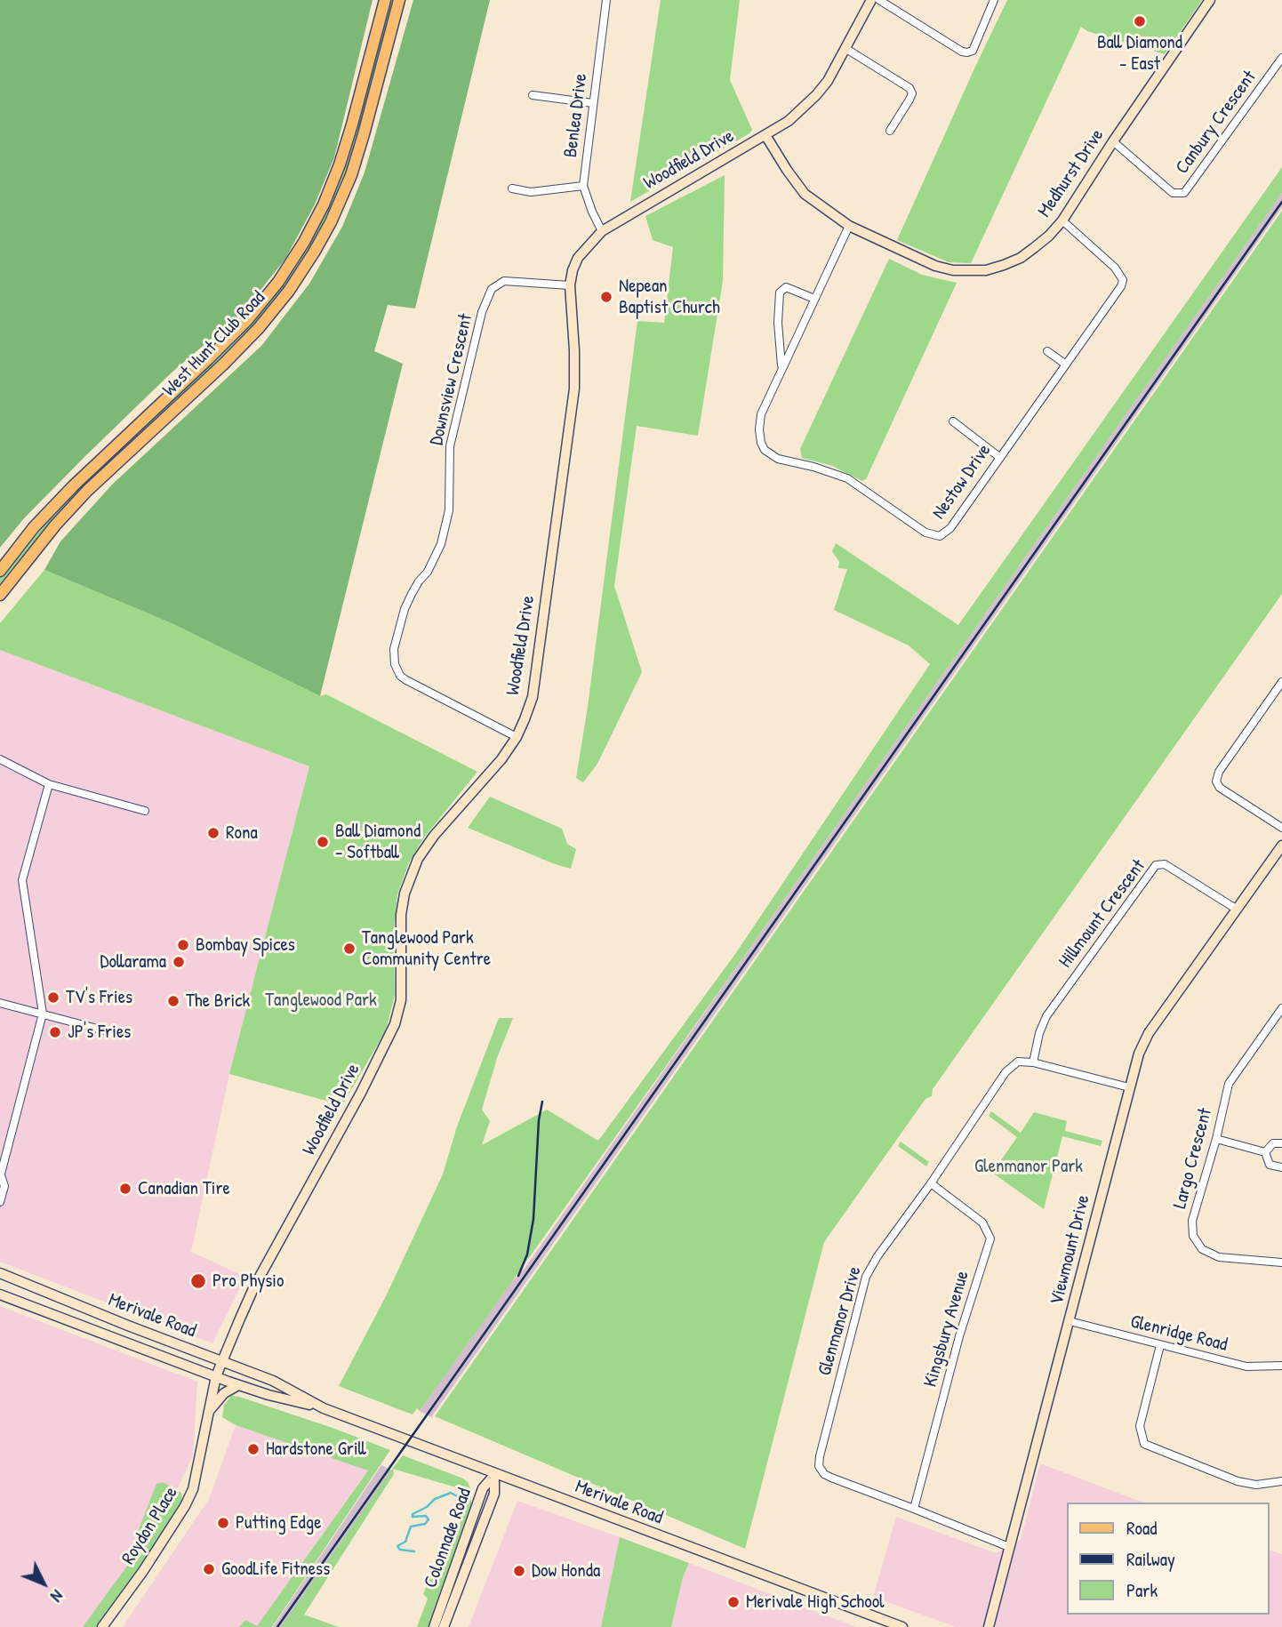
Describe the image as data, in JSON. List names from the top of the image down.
{
  "streets": {
    "main road": ["West Hunt Club Road"],
    "street": [
      "Benlea Drive",
      "Canbury Crescent",
      "Woodfield Drive",
      "Medhurst Drive",
      "Downsview Crescent",
      "Nestow Drive",
      "Hillmount Crescent",
      "Largo Crescent",
      "Viewmount Drive",
      "Merivale Road",
      "Glenmanor Drive",
      "Kingsbury Avenue",
      "Glenridge Road",
      "Roydon Place",
      "Colonnade Road"
    ]
  },
  "crossings": [
    ["Benlea Drive", "Woodfield Drive"],
    ["Canbury Crescent", "Medhurst Drive"],
    ["Woodfield Drive", "Medhurst Drive"],
    ["Woodfield Drive", "Downsview Crescent"],
    ["Woodfield Drive", "Merivale Road"],
    ["Woodfield Drive", "Roydon Place"],
    ["Medhurst Drive", "Nestow Drive"],
    ["Hillmount Crescent", "Viewmount Drive"],
    ["Hillmount Crescent", "Glenmanor Drive"],
    ["Viewmount Drive", "Glenmanor Drive"],
    ["Viewmount Drive", "Glenridge Road"],
    ["Merivale Road", "Roydon Place"],
    ["Merivale Road", "Colonnade Road"],
    ["Glenmanor Drive", "Kingsbury Avenue"]
  ],
  "parks": ["Tanglewood Park", "Glenmanor Park"],
  "places": [
    "Ball Diamond - East",
    "Nepean Baptist Church",
    "Rona",
    "Ball Diamond - Softball",
    "Bombay Spices",
    "Tanglewood Park Community Centre",
    "Dollarama",
    "TV's Fries",
    "The Brick",
    "JP's Fries",
    "Canadian Tire",
    "Pro Physio",
    "Hardstone Grill",
    "Putting Edge",
    "GoodLife Fitness",
    "Dow Honda",
    "Merivale High School"
  ],
  "legend": ["Road", "Railway", "Park"],
  "north": "bottom right"
}
